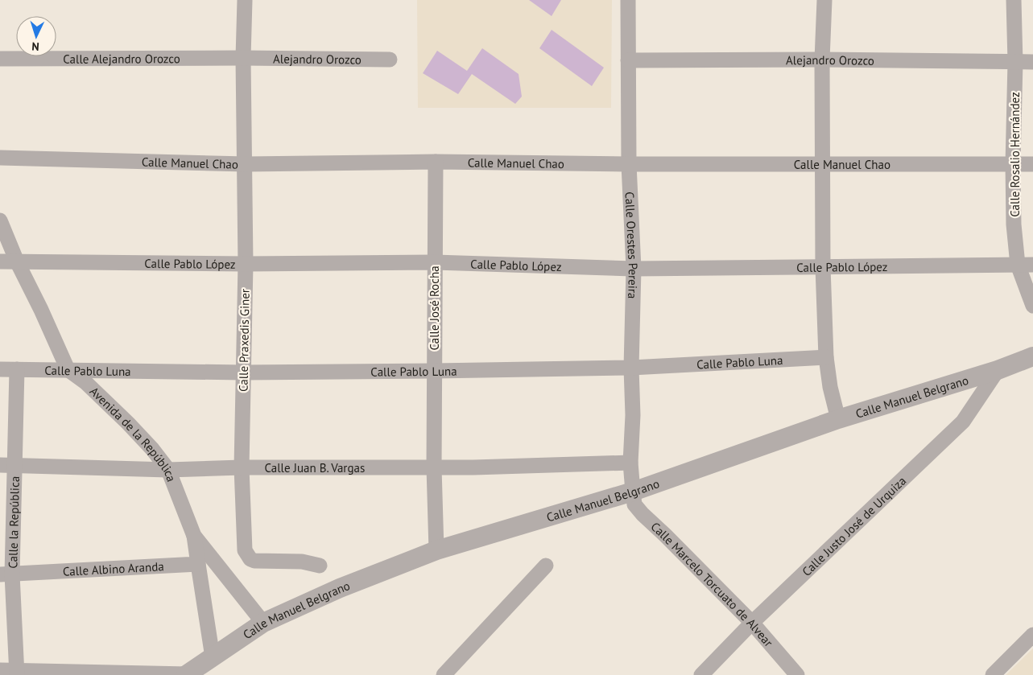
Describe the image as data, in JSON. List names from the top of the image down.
{
  "streets": {
    "street": [
      "Calle Alejandro Orozco",
      "Alejandro Orozco",
      "Calle Rosalio Hernández",
      "Calle Manuel Chao",
      "Calle Orestes Pereira",
      "Calle Pablo López",
      "Calle José Rocha",
      "Calle Praxedis Giner",
      "Calle Pablo Luna",
      "Calle Manuel Belgrano",
      "Avenida de la República",
      "Calle Juan B. Vargas",
      "Calle la República",
      "Calle Justo José de Urquiza",
      "Calle Albino Aranda",
      "Calle Marcelo Torcuato de Alvear"
    ]
  },
  "crossings": [
    ["Calle Alejandro Orozco", "Alejandro Orozco"],
    ["Calle Alejandro Orozco", "Calle Praxedis Giner"],
    ["Alejandro Orozco", "Calle Rosalio Hernández"],
    ["Alejandro Orozco", "Calle Orestes Pereira"],
    ["Alejandro Orozco", "Calle Praxedis Giner"],
    ["Calle Rosalio Hernández", "Calle Manuel Chao"],
    ["Calle Rosalio Hernández", "Calle Pablo López"],
    ["Calle Manuel Chao", "Calle Orestes Pereira"],
    ["Calle Manuel Chao", "Calle José Rocha"],
    ["Calle Manuel Chao", "Calle Praxedis Giner"],
    ["Calle Orestes Pereira", "Calle Pablo López"],
    ["Calle Orestes Pereira", "Calle Pablo Luna"],
    ["Calle Orestes Pereira", "Calle Manuel Belgrano"],
    ["Calle Orestes Pereira", "Calle Juan B. Vargas"],
    ["Calle Orestes Pereira", "Calle Marcelo Torcuato de Alvear"],
    ["Calle Pablo López", "Calle José Rocha"],
    ["Calle Pablo López", "Calle Praxedis Giner"],
    ["Calle Pablo López", "Avenida de la República"],
    ["Calle José Rocha", "Calle Pablo Luna"],
    ["Calle José Rocha", "Calle Manuel Belgrano"],
    ["Calle José Rocha", "Calle Juan B. Vargas"],
    ["Calle Praxedis Giner", "Calle Pablo Luna"],
    ["Calle Praxedis Giner", "Calle Juan B. Vargas"],
    ["Calle Pablo Luna", "Avenida de la República"],
    ["Calle Pablo Luna", "Calle la República"],
    ["Calle Manuel Belgrano", "Avenida de la República"],
    ["Calle Manuel Belgrano", "Calle Justo José de Urquiza"],
    ["Calle Manuel Belgrano", "Calle Marcelo Torcuato de Alvear"],
    ["Avenida de la República", "Calle Juan B. Vargas"],
    ["Calle Juan B. Vargas", "Calle la República"],
    ["Calle la República", "Calle Albino Aranda"],
    ["Calle Justo José de Urquiza", "Calle Marcelo Torcuato de Alvear"]
  ],
  "north": "bottom"
}
